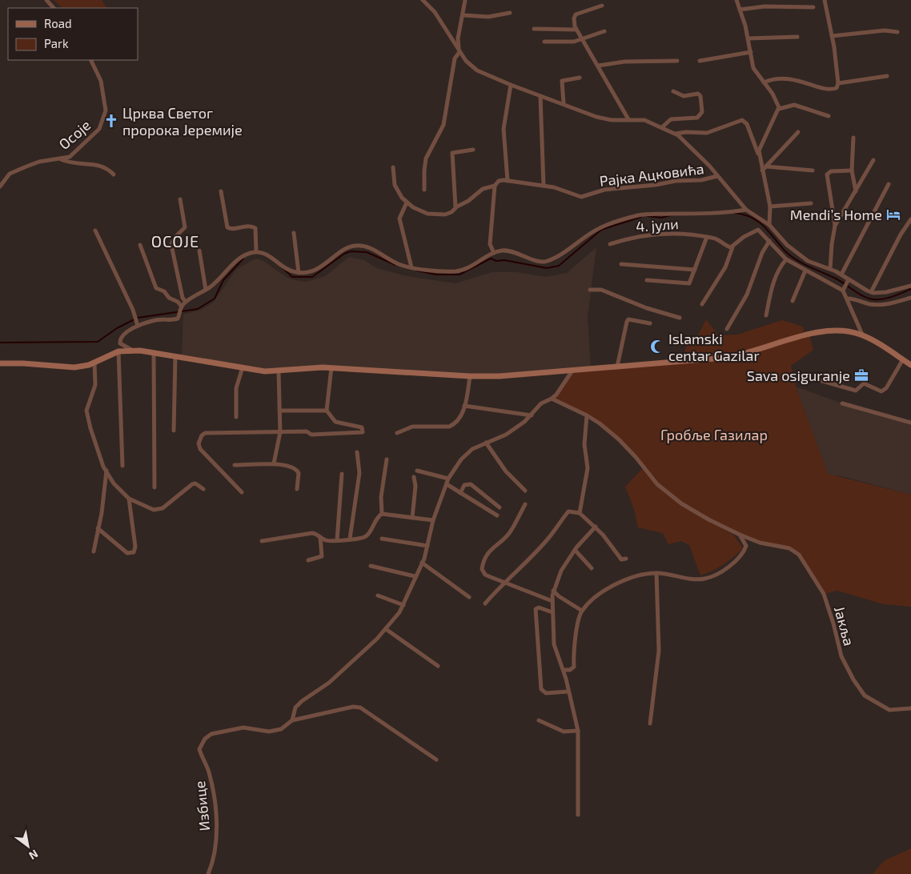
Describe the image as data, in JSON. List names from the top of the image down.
{
  "streets": {
    "street": [
      "Осоје",
      "Рајка Ацковића",
      "4. јули",
      "Јакља",
      "Избице"
    ]
  },
  "districts": ["ОСОЈЕ"],
  "parks": ["Гробље Газилар"],
  "places": {
    "church": ["Црква Светог пророка Јеремије"],
    "hotel": ["Mendi’s Home"],
    "mosque": ["Islamski centar Gazilar"],
    "office": ["Sava osiguranje"]
  },
  "legend": ["Road", "Park"],
  "north": "bottom right"
}
